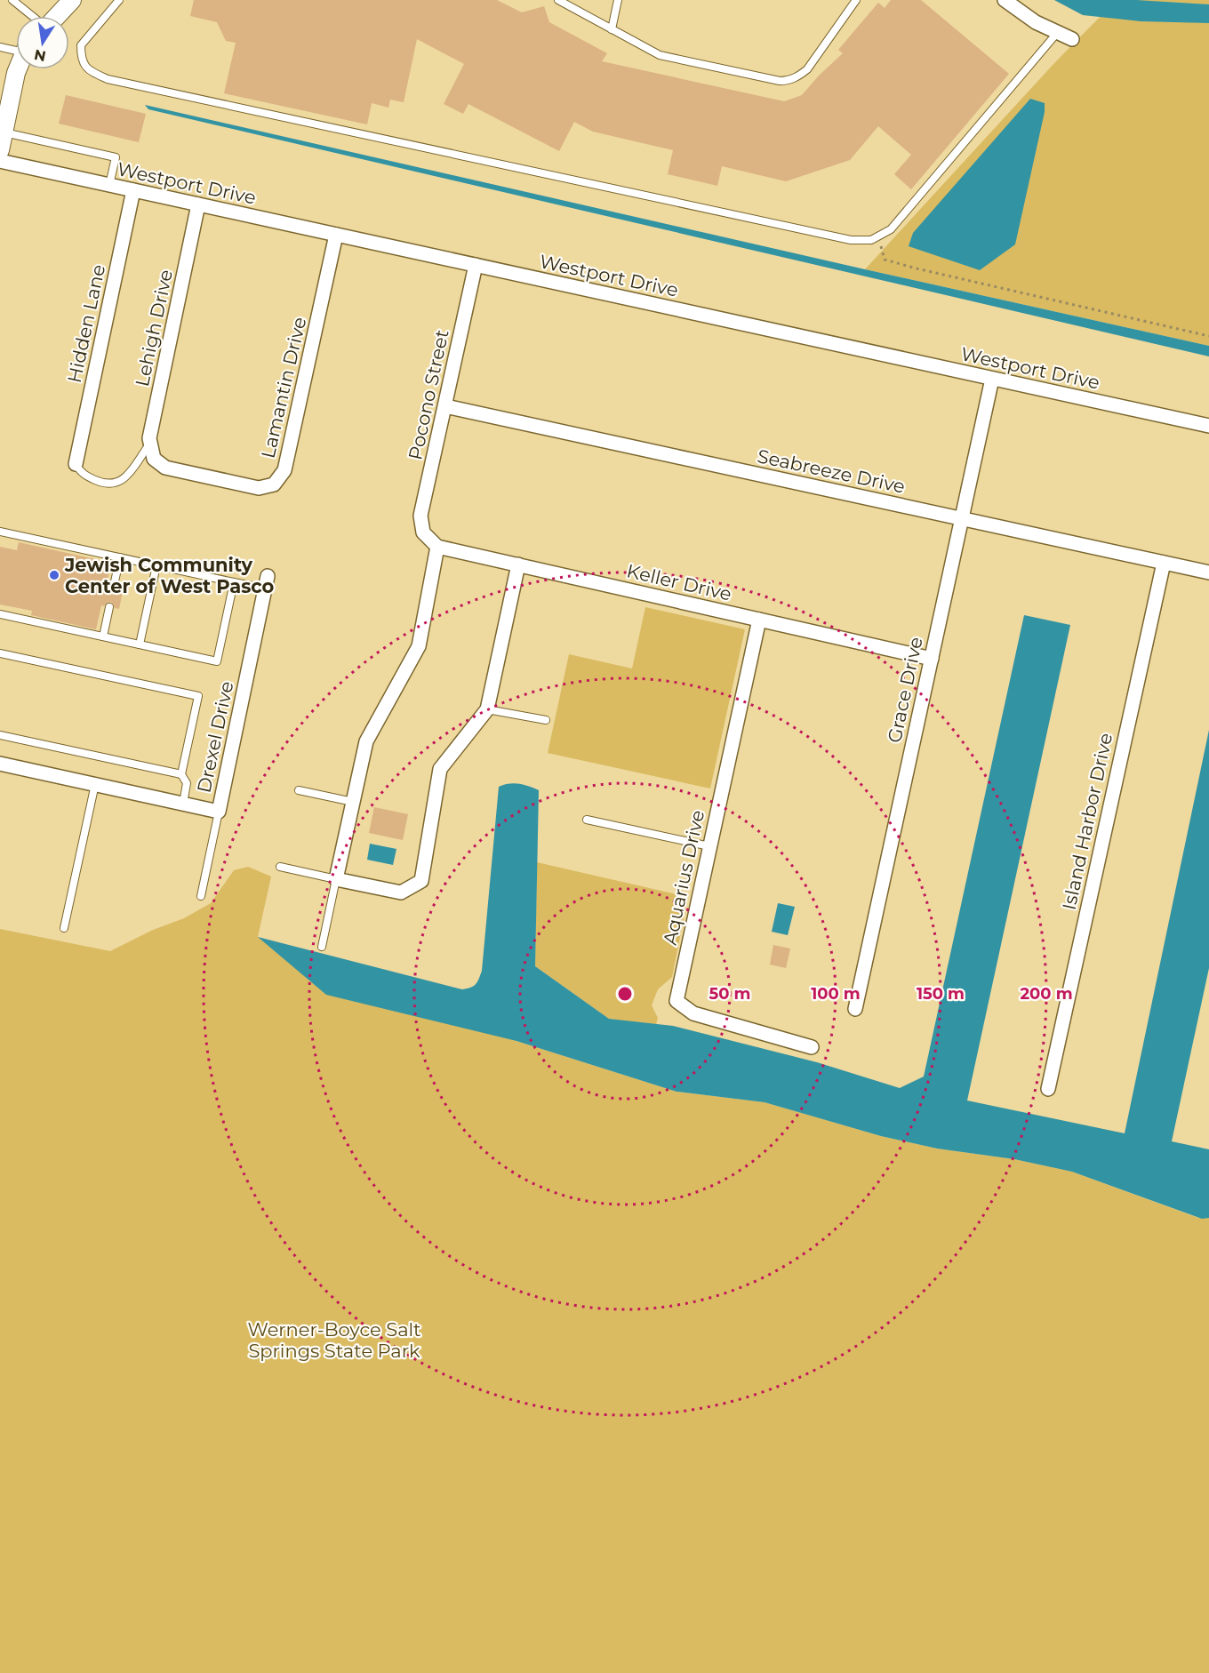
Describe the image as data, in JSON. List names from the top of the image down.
{
  "streets": {
    "street": [
      "Westport Drive",
      "Hidden Lane",
      "Lehigh Drive",
      "Lamantin Drive",
      "Pocono Street",
      "Seabreeze Drive",
      "Keller Drive",
      "Grace Drive",
      "Drexel Drive",
      "Island Harbor Drive",
      "Aquarius Drive"
    ]
  },
  "crossings": [
    ["Westport Drive", "Hidden Lane"],
    ["Westport Drive", "Lehigh Drive"],
    ["Westport Drive", "Lamantin Drive"],
    ["Westport Drive", "Pocono Street"],
    ["Westport Drive", "Grace Drive"],
    ["Lehigh Drive", "Lamantin Drive"],
    ["Pocono Street", "Seabreeze Drive"],
    ["Pocono Street", "Keller Drive"],
    ["Seabreeze Drive", "Grace Drive"],
    ["Seabreeze Drive", "Island Harbor Drive"],
    ["Keller Drive", "Grace Drive"],
    ["Keller Drive", "Aquarius Drive"]
  ],
  "parks": ["Werner-Boyce Salt Springs State Park"],
  "places": ["Jewish Community Center of West Pasco"],
  "north": "bottom",
  "rings": [
    "50 m",
    "100 m",
    "150 m",
    "200 m"
  ]
}
